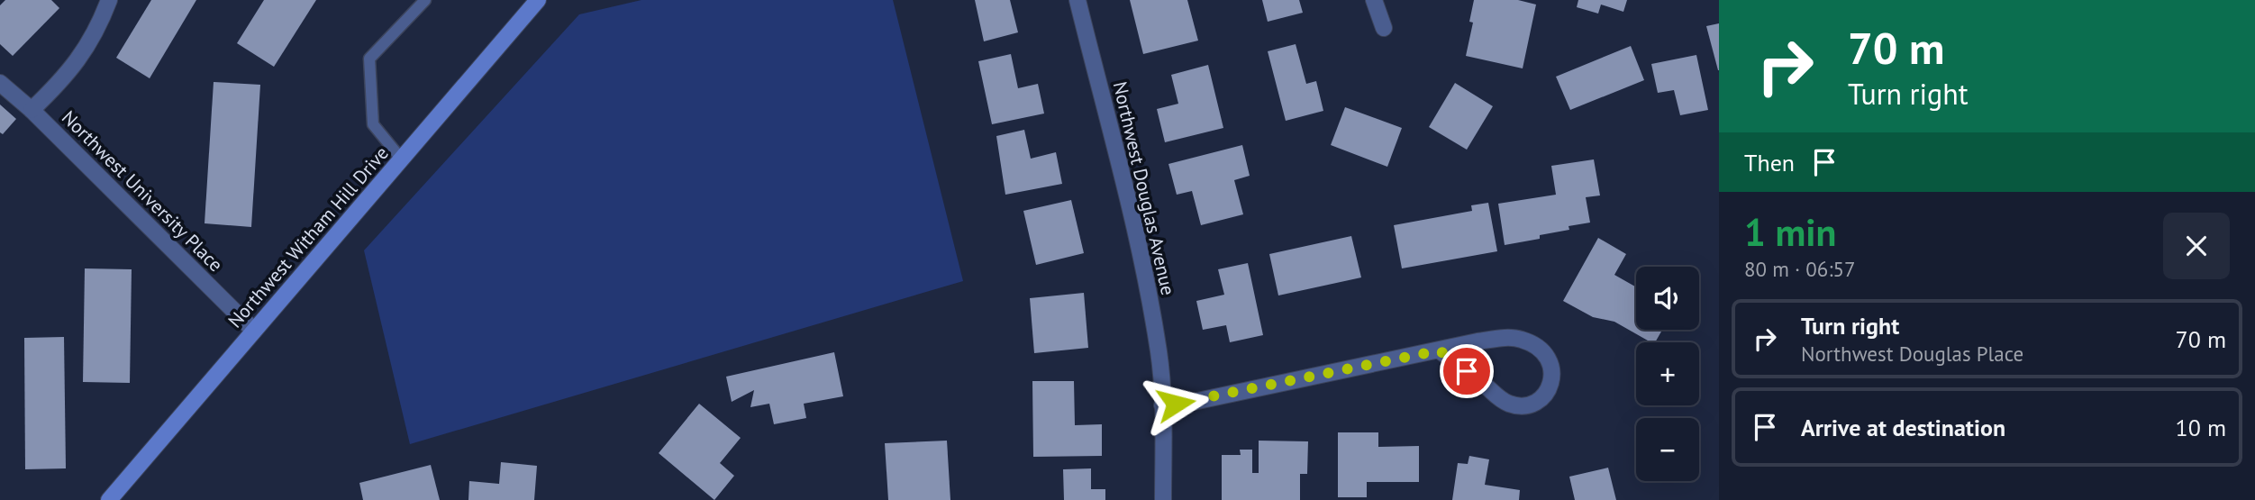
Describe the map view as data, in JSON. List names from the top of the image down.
{
  "streets": {
    "street": ["Northwest Douglas Avenue", "Northwest University Place", "Northwest Witham Hill Drive"]
  },
  "crossings": [
    ["Northwest University Place", "Northwest Witham Hill Drive"]
  ],
  "page": {
    "turn": ["70 m", "Turn right"],
    "then": "Then",
    "heading": ["1 min", "80 m · 06:57"],
    "map_buttons": ["+", "−"],
    "list": [
      {
        "name": "Turn right",
        "note": "Northwest Douglas Place",
        "value": "70 m"
      },
      {
        "name": "Arrive at destination",
        "value": "10 m"
      }
    ]
  }
}
